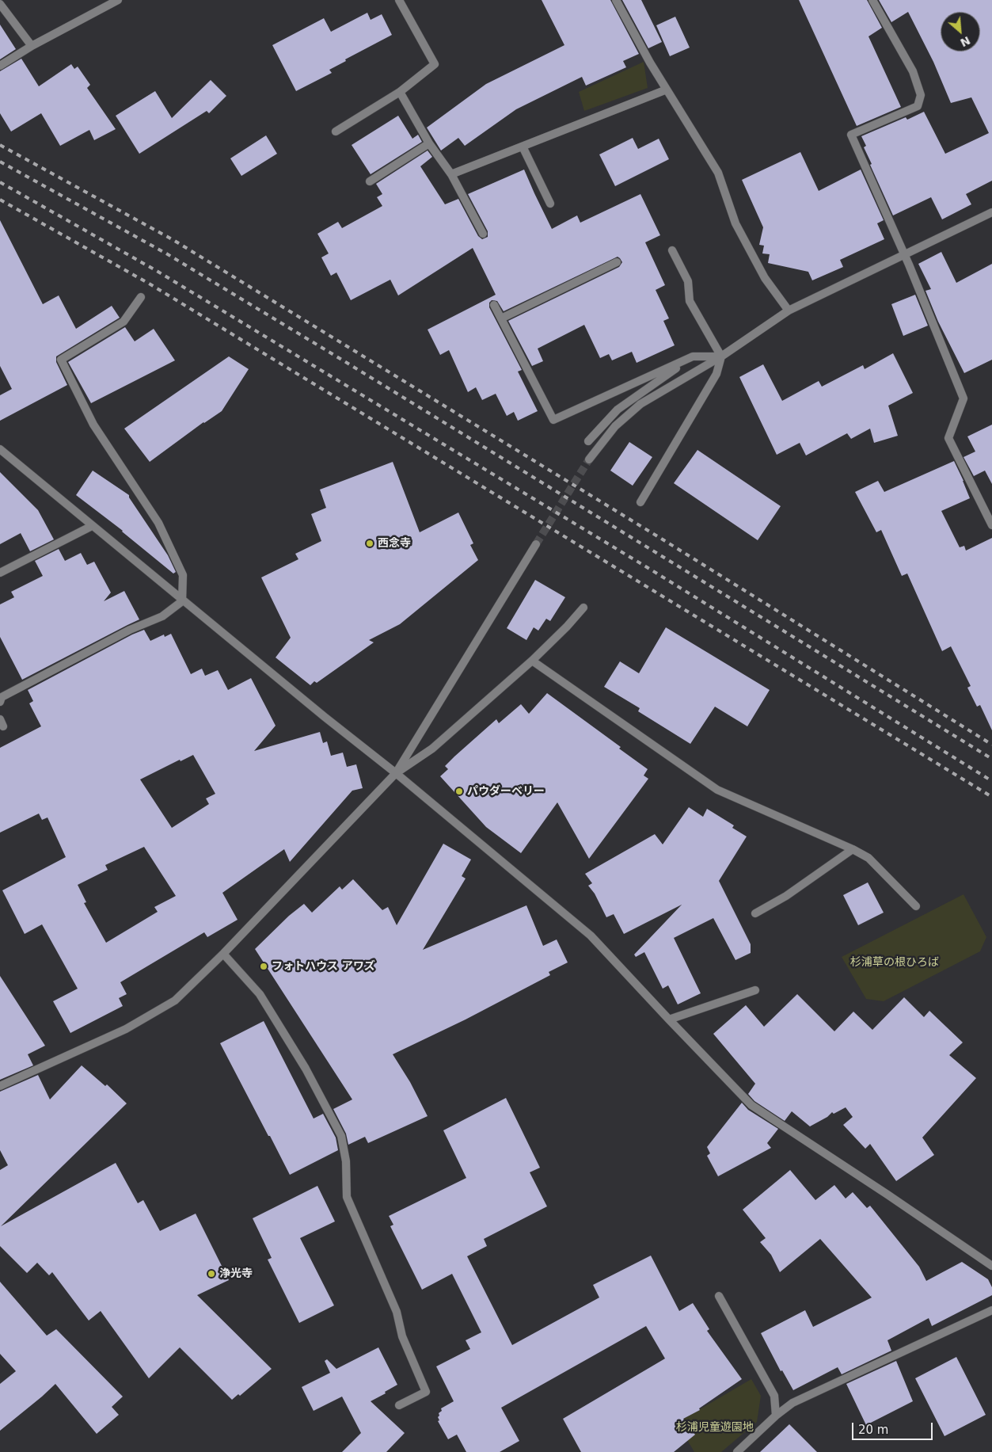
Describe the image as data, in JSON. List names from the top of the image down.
{
  "parks": ["杉浦草の根ひろば", "杉浦児童遊園地"],
  "places": [
    "西念寺",
    "パウダーベリー",
    "フォトハウス アワズ",
    "浄光寺"
  ],
  "scale_bar": "20 m",
  "north": "bottom right"
}
